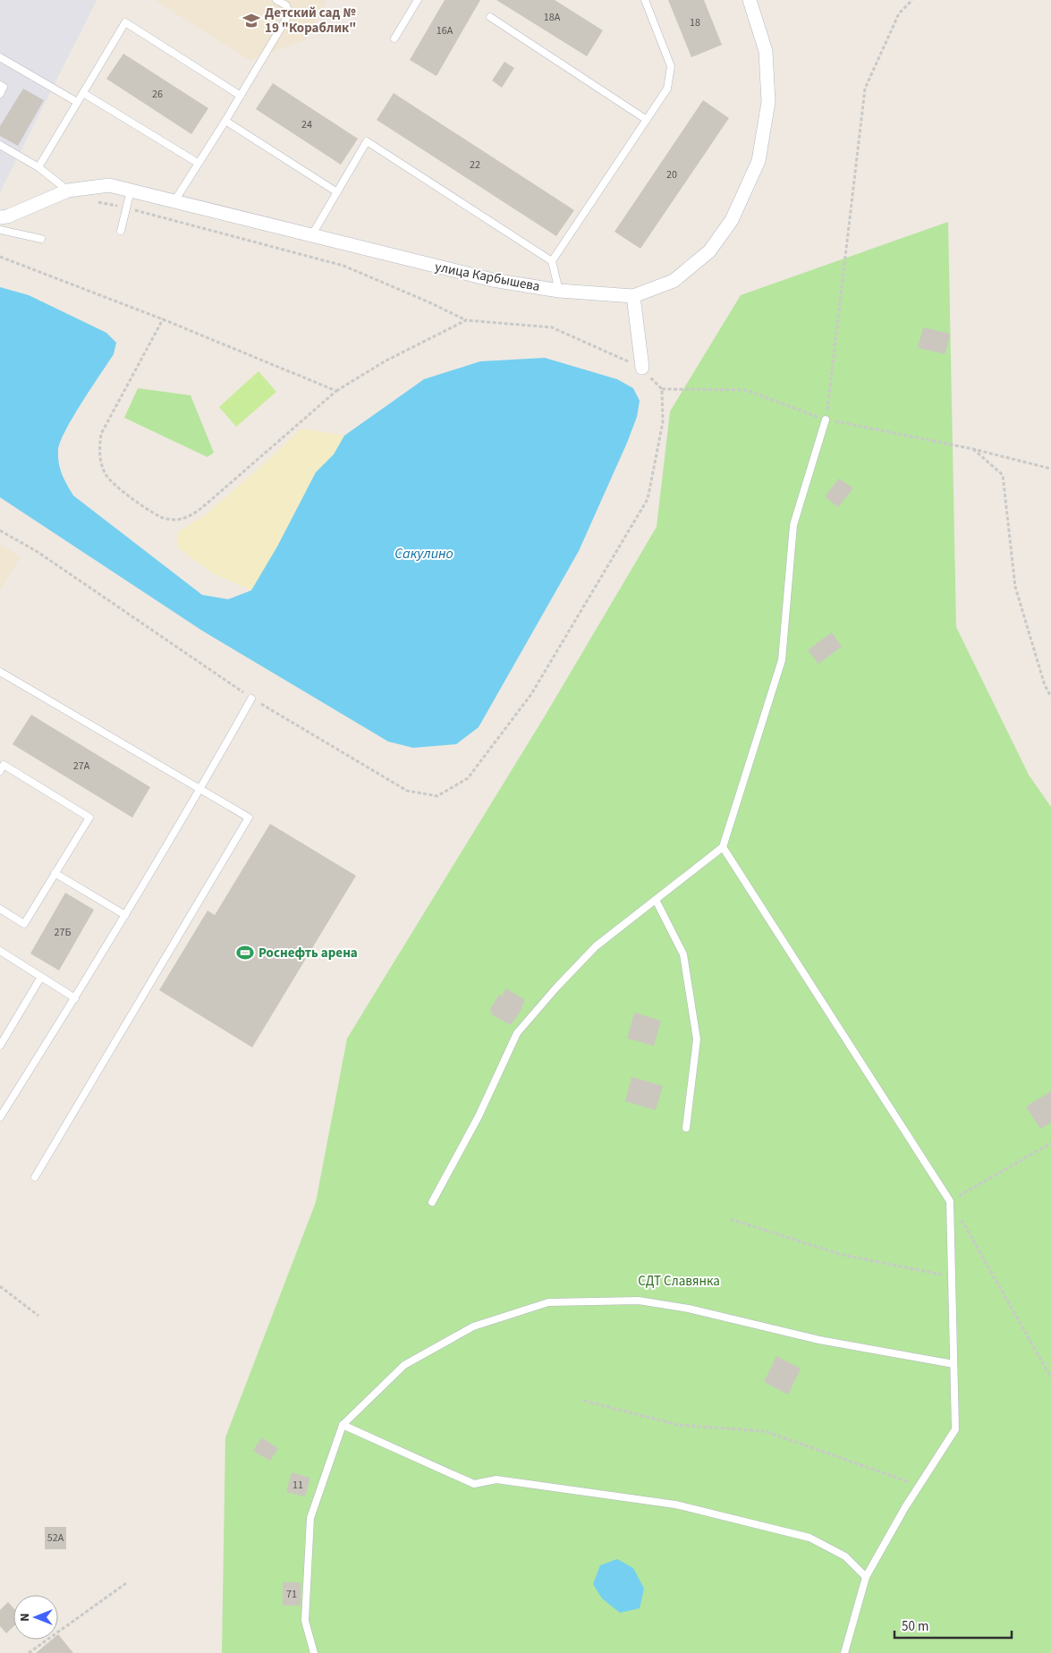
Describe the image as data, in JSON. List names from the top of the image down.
{
  "streets": {
    "street": ["улица Карбышева"]
  },
  "water": ["Сакулино"],
  "parks": ["СДТ Славянка"],
  "places": {
    "school or university": ["Детский сад № 19 \"Кораблик\""],
    "sports": ["Роснефть арена"]
  },
  "house_numbers": [
    "18А",
    "18",
    "16А",
    "26",
    "24",
    "22",
    "20",
    "27А",
    "27Б",
    "11",
    "52А",
    "71"
  ],
  "scale_bar": "50 m",
  "north": "left"
}
